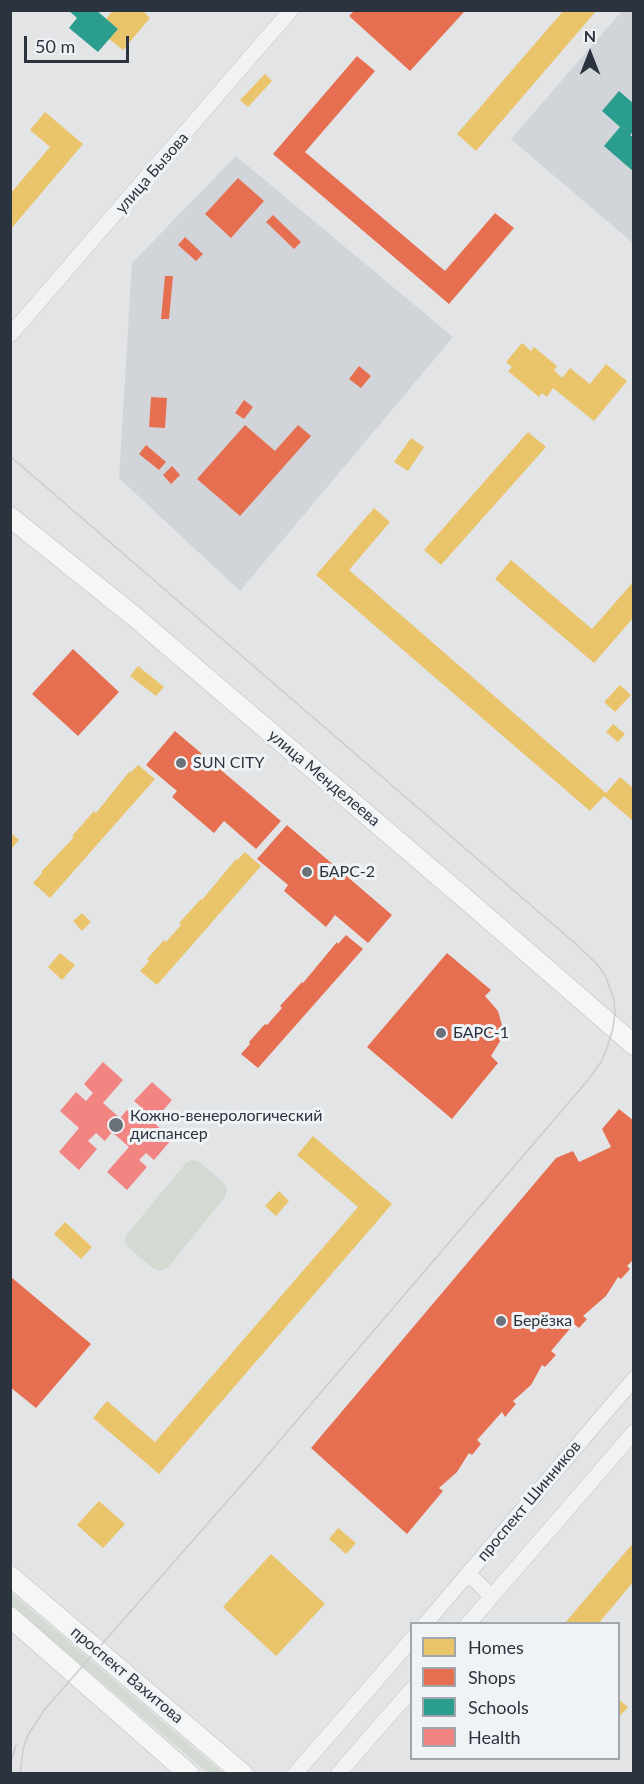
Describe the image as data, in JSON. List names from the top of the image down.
{
  "streets": {
    "main road": ["улица Менделеева", "проспект Вахитова"],
    "street": ["улица Бызова", "проспект Шинников"]
  },
  "places": [
    "SUN CITY",
    "БАРС-2",
    "БАРС-1",
    "Кожно-венерологический диспансер",
    "Берёзка"
  ],
  "legend": [
    "Homes",
    "Shops",
    "Schools",
    "Health"
  ],
  "scale_bar": "50 m",
  "north": "top"
}
